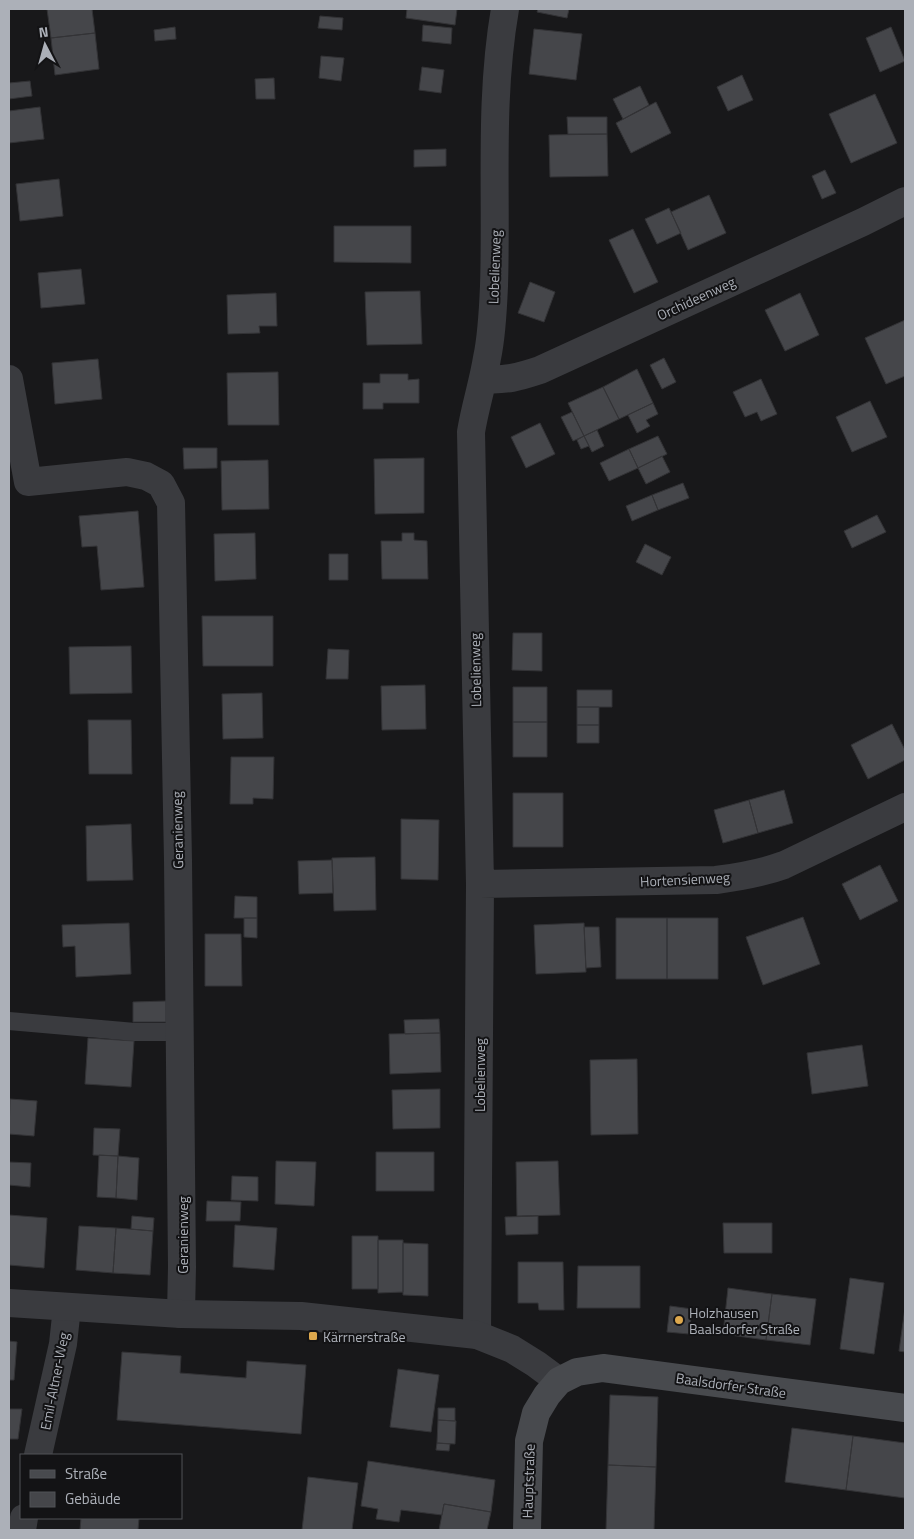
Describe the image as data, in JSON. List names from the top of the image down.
{
  "streets": {
    "main road": ["Baalsdorfer Straße", "Hauptstraße"],
    "street": [
      "Lobelienweg",
      "Orchideenweg",
      "Geranienweg",
      "Hortensienweg",
      "Emil-Altner-Weg"
    ]
  },
  "crossings": [
    ["Lobelienweg", "Orchideenweg"],
    ["Lobelienweg", "Hortensienweg"],
    ["Baalsdorfer Straße", "Hauptstraße"]
  ],
  "places": {
    "other": ["Holzhausen Baalsdorfer Straße"],
    "transit": ["Kärrnerstraße"]
  },
  "legend": ["Straße", "Gebäude"],
  "north": "top"
}
